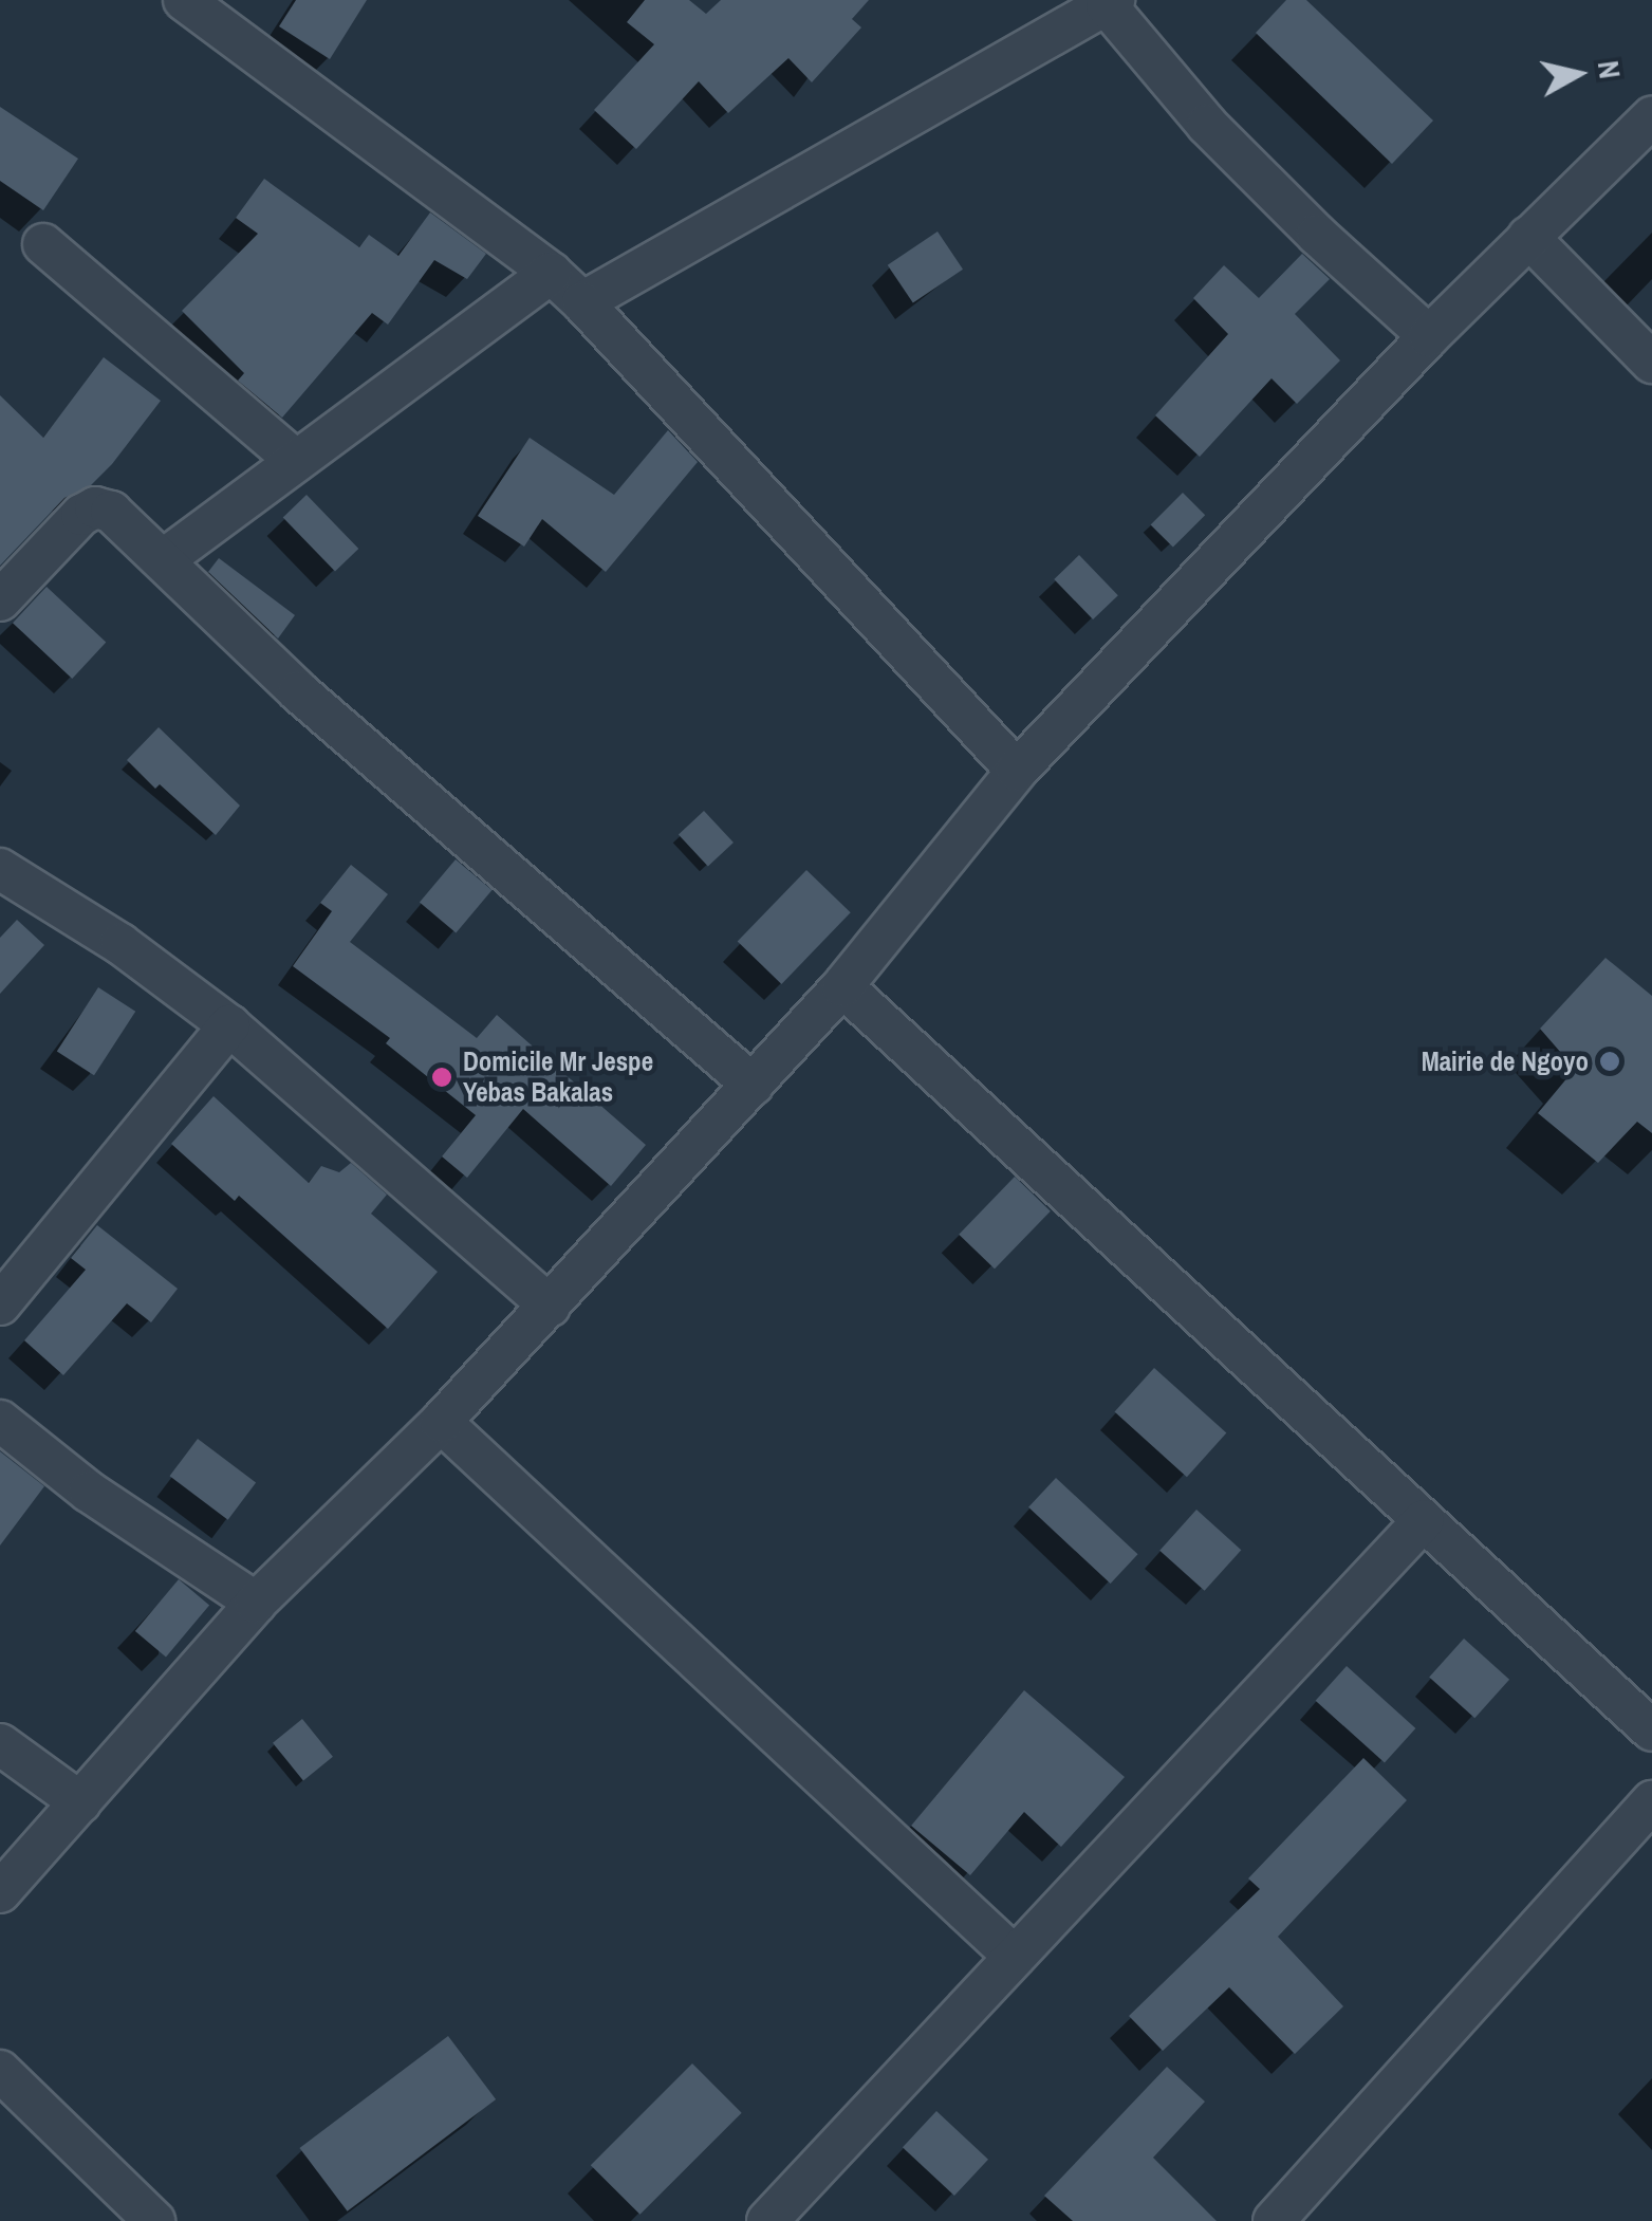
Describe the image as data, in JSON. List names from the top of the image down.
{
  "places": ["Mairie de Ngoyo", "Domicile Mr Jespe Yebas Bakalas"],
  "north": "right"
}
